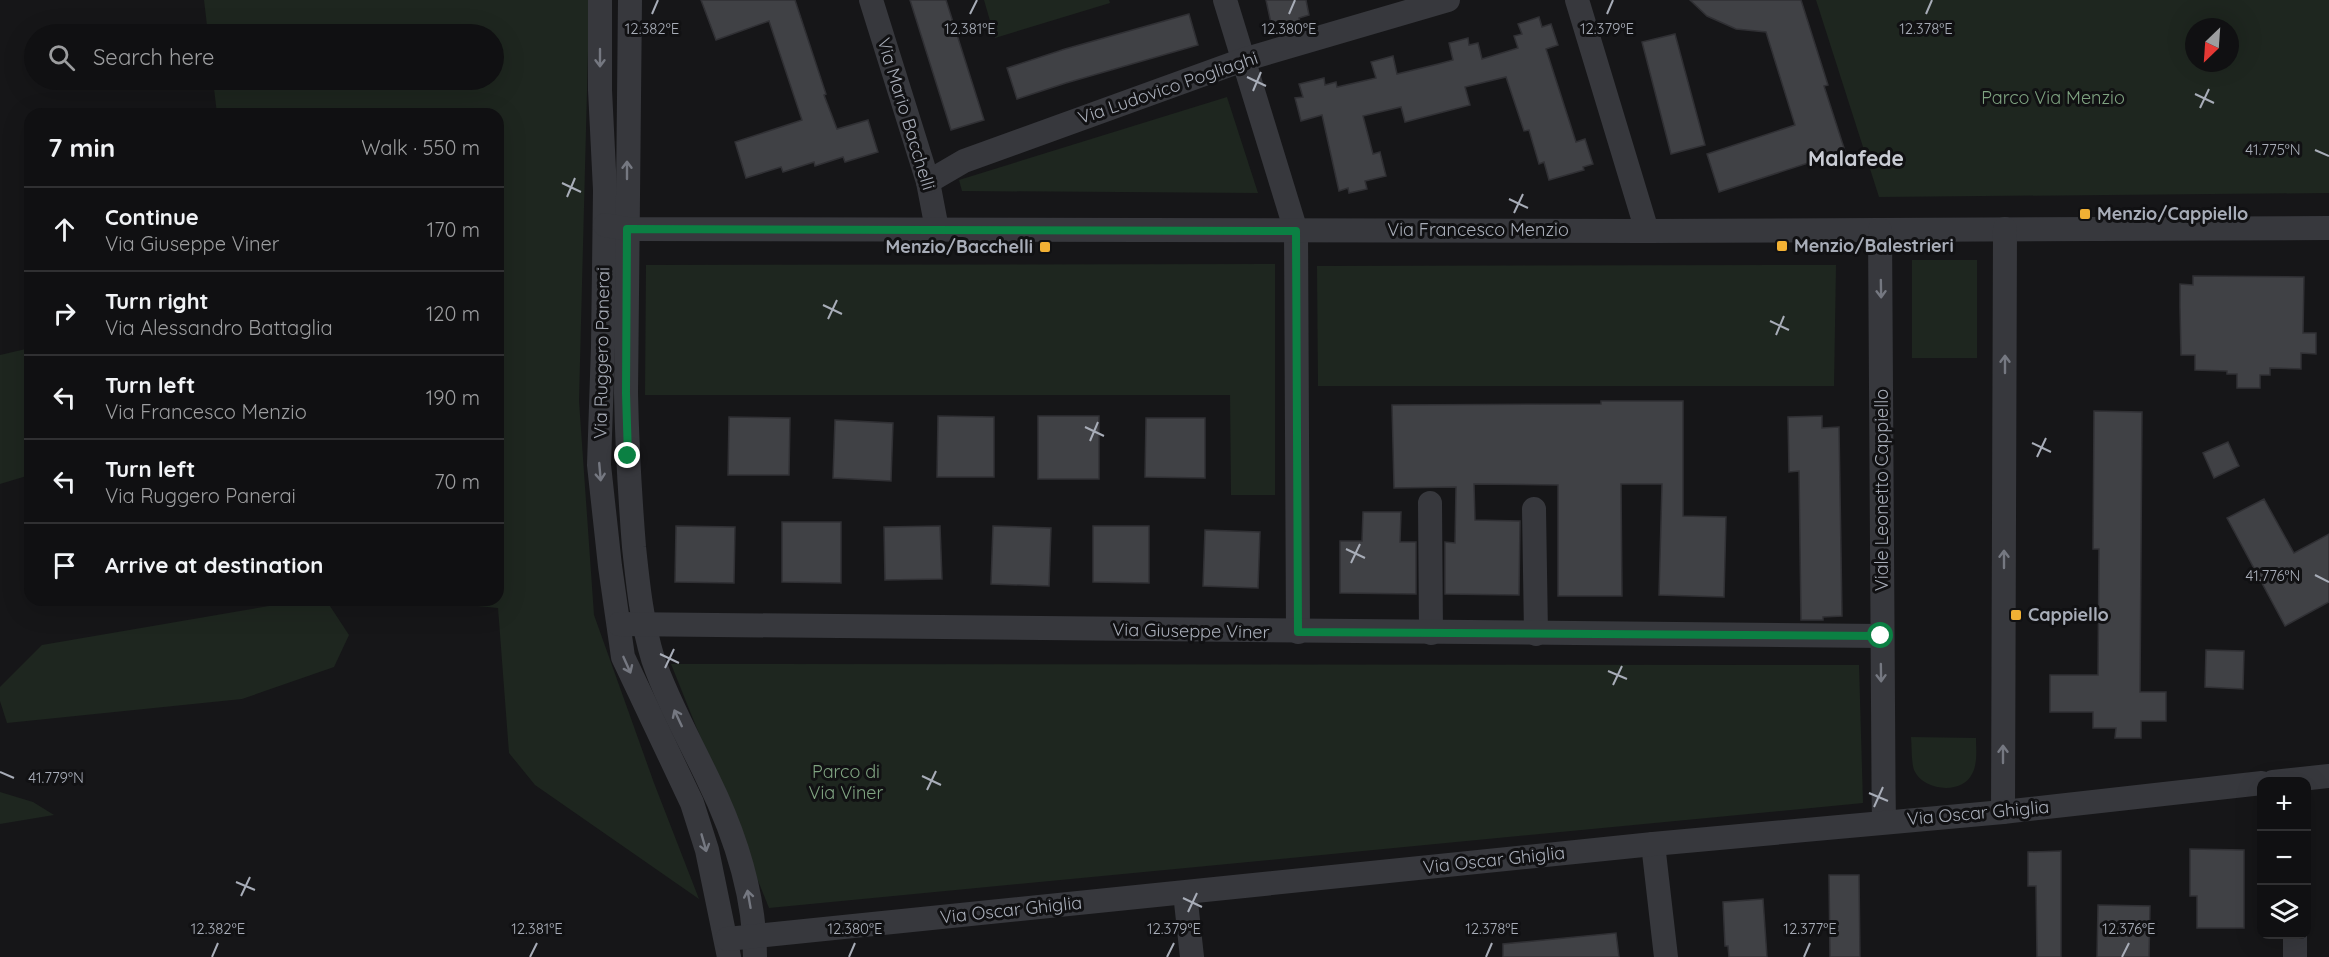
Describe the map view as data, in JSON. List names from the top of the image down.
{
  "streets": {
    "street": [
      "Via Ludovico Pogliaghi",
      "Via Mario Bacchelli",
      "Via Francesco Menzio",
      "Via Ruggero Panerai",
      "Viale Leonetto Cappiello",
      "Via Giuseppe Viner",
      "Via Oscar Ghiglia"
    ]
  },
  "crossings": [
    ["Via Ludovico Pogliaghi", "Via Mario Bacchelli"],
    ["Via Mario Bacchelli", "Via Francesco Menzio"],
    ["Via Francesco Menzio", "Via Ruggero Panerai"],
    ["Via Francesco Menzio", "Viale Leonetto Cappiello"],
    ["Via Ruggero Panerai", "Via Giuseppe Viner"],
    ["Via Ruggero Panerai", "Via Oscar Ghiglia"],
    ["Viale Leonetto Cappiello", "Via Giuseppe Viner"],
    ["Viale Leonetto Cappiello", "Via Oscar Ghiglia"]
  ],
  "districts": ["Malafede"],
  "parks": ["Parco Via Menzio", "Parco di Via Viner"],
  "places": {
    "transit": [
      "Menzio/Cappiello",
      "Menzio/Balestrieri",
      "Menzio/Bacchelli",
      "Cappiello"
    ]
  },
  "north": "bottom left",
  "page": {
    "search": "Search here",
    "heading": ["7 min", "Walk · 550 m"],
    "list": [
      ["Continue", "Via Giuseppe Viner", "170 m"],
      ["Turn right", "Via Alessandro Battaglia", "120 m"],
      ["Turn left", "Via Francesco Menzio", "190 m"],
      ["Turn left", "Via Ruggero Panerai", "70 m"],
      "Arrive at destination"
    ],
    "map_buttons": ["+", "−"]
  },
  "coordinates": [
    "12.382°E",
    "12.381°E",
    "12.380°E",
    "12.379°E",
    "12.378°E",
    "41.775°N",
    "41.776°N",
    "41.779°N",
    "12.377°E",
    "12.376°E"
  ]
}
